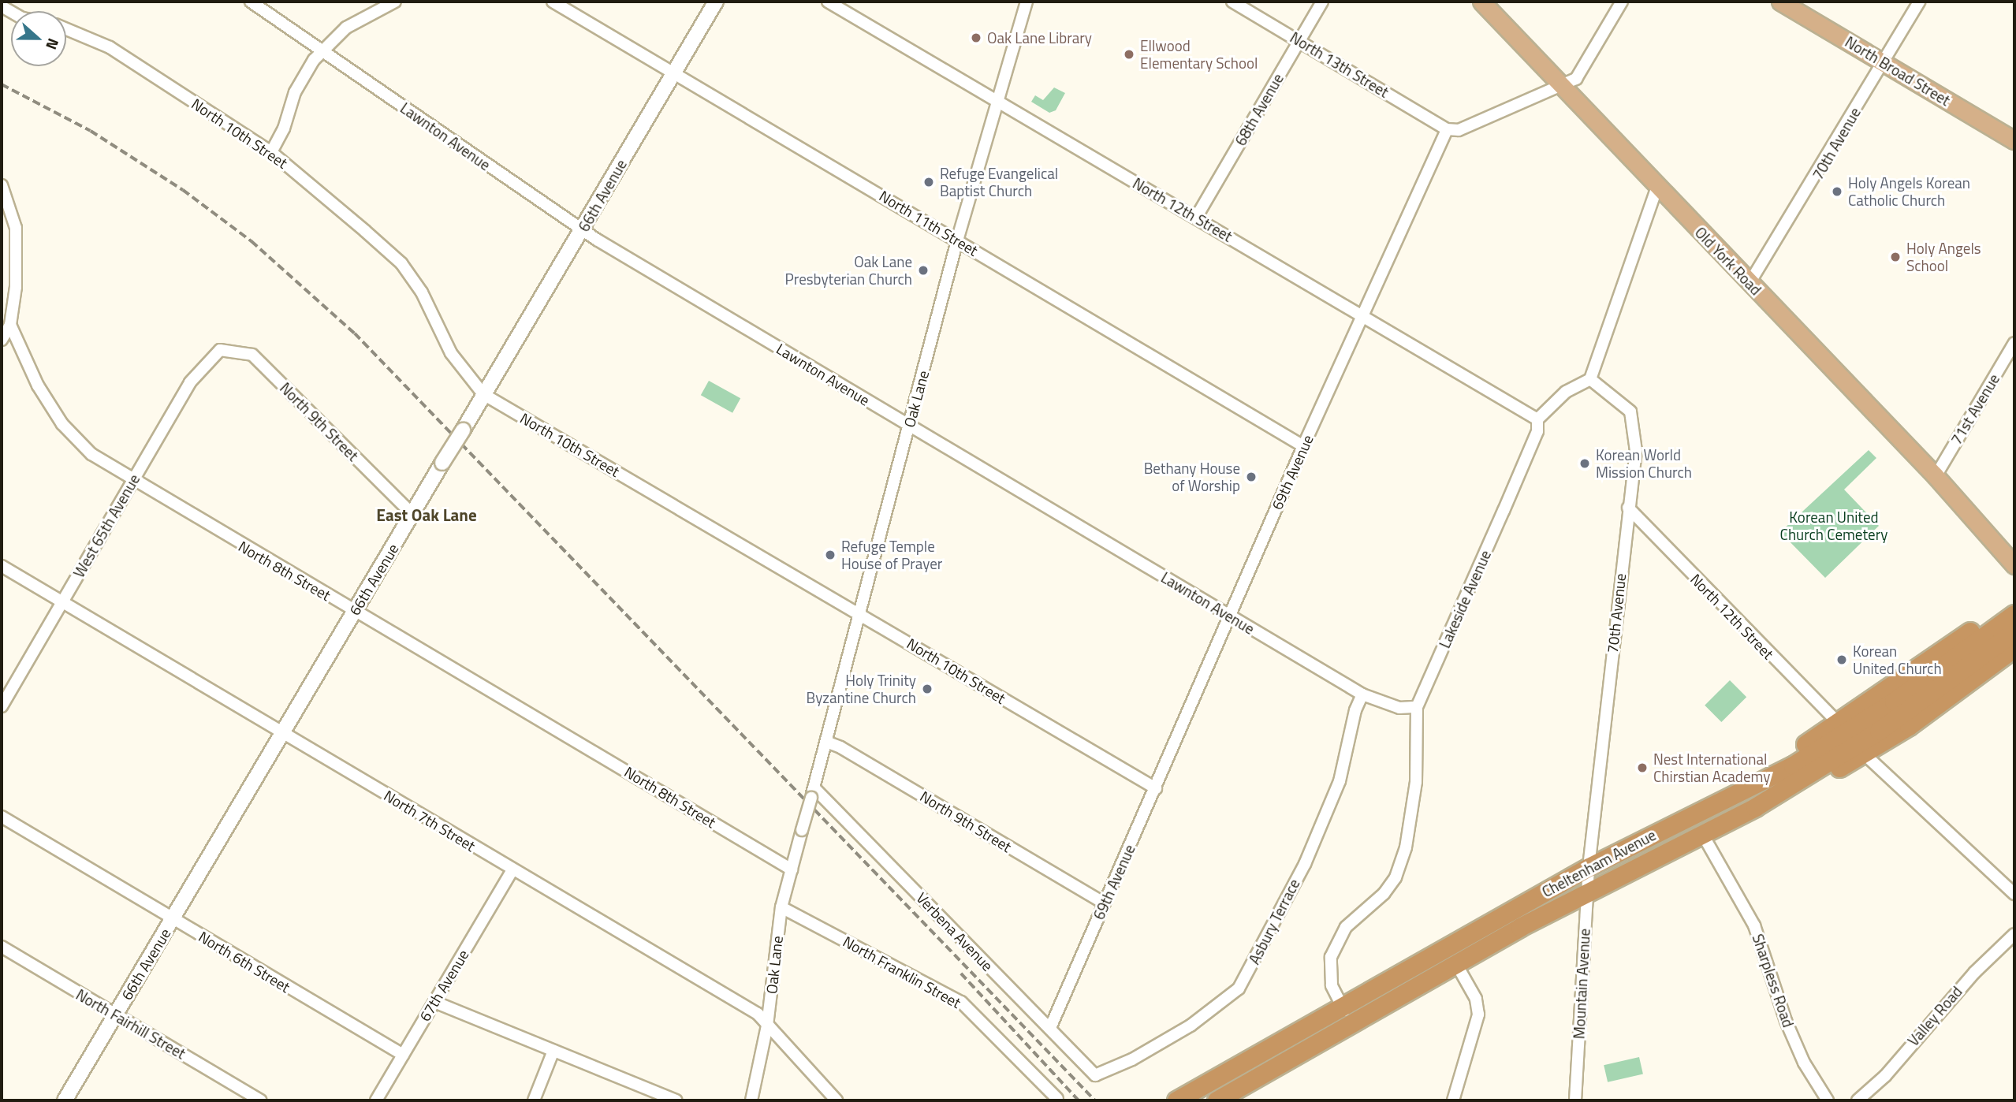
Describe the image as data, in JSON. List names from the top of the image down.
{
  "streets": {
    "highway": ["Cheltenham Avenue"],
    "main road": ["North Broad Street", "Old York Road"],
    "street": [
      "North 13th Street",
      "68th Avenue",
      "North 10th Street",
      "Lawnton Avenue",
      "70th Avenue",
      "66th Avenue",
      "North 12th Street",
      "North 11th Street",
      "Oak Lane",
      "71st Avenue",
      "North 9th Street",
      "69th Avenue",
      "West 65th Avenue",
      "North 8th Street",
      "Lakeside Avenue",
      "North 7th Street",
      "Asbury Terrace",
      "Verbena Avenue",
      "North 6th Street",
      "North Franklin Street",
      "Sharpless Road",
      "Mountain Avenue",
      "67th Avenue",
      "Valley Road",
      "North Fairhill Street"
    ]
  },
  "crossings": [
    ["North 13th Street", "68th Avenue"],
    ["North 13th Street", "69th Avenue"],
    ["North Broad Street", "70th Avenue"],
    ["68th Avenue", "North 12th Street"],
    ["North 10th Street", "66th Avenue"],
    ["North 10th Street", "Oak Lane"],
    ["North 10th Street", "69th Avenue"],
    ["Lawnton Avenue", "66th Avenue"],
    ["Lawnton Avenue", "Oak Lane"],
    ["Lawnton Avenue", "69th Avenue"],
    ["Lawnton Avenue", "Lakeside Avenue"],
    ["Lawnton Avenue", "Asbury Terrace"],
    ["70th Avenue", "North 12th Street"],
    ["70th Avenue", "Old York Road"],
    ["70th Avenue", "Cheltenham Avenue"],
    ["70th Avenue", "Mountain Avenue"],
    ["66th Avenue", "North 11th Street"],
    ["66th Avenue", "North 9th Street"],
    ["66th Avenue", "North 8th Street"],
    ["66th Avenue", "North 7th Street"],
    ["66th Avenue", "North 6th Street"],
    ["66th Avenue", "North Fairhill Street"],
    ["North 12th Street", "Oak Lane"],
    ["North 12th Street", "69th Avenue"],
    ["North 12th Street", "Lakeside Avenue"],
    ["North 11th Street", "Oak Lane"],
    ["North 11th Street", "69th Avenue"],
    ["Old York Road", "71st Avenue"],
    ["Oak Lane", "North 9th Street"],
    ["Oak Lane", "North 8th Street"],
    ["Oak Lane", "North 7th Street"],
    ["Oak Lane", "Verbena Avenue"],
    ["Oak Lane", "North Franklin Street"],
    ["North 9th Street", "69th Avenue"],
    ["North 9th Street", "West 65th Avenue"],
    ["69th Avenue", "Verbena Avenue"],
    ["West 65th Avenue", "North 8th Street"],
    ["West 65th Avenue", "North 7th Street"],
    ["Lakeside Avenue", "Cheltenham Avenue"],
    ["North 7th Street", "67th Avenue"],
    ["Cheltenham Avenue", "Sharpless Road"],
    ["Cheltenham Avenue", "Mountain Avenue"],
    ["Asbury Terrace", "Verbena Avenue"],
    ["North 6th Street", "67th Avenue"]
  ],
  "districts": ["East Oak Lane"],
  "parks": ["Korean United Church Cemetery"],
  "places": [
    "Oak Lane Library",
    "Ellwood Elementary School",
    "Refuge Evangelical Baptist Church",
    "Holy Angels Korean Catholic Church",
    "Holy Angels School",
    "Oak Lane Presbyterian Church",
    "Korean World Mission Church",
    "Bethany House of Worship",
    "Refuge Temple House of Prayer",
    "Korean United Church",
    "Holy Trinity Byzantine Church",
    "Nest International Chirstian Academy"
  ],
  "north": "right"
}
